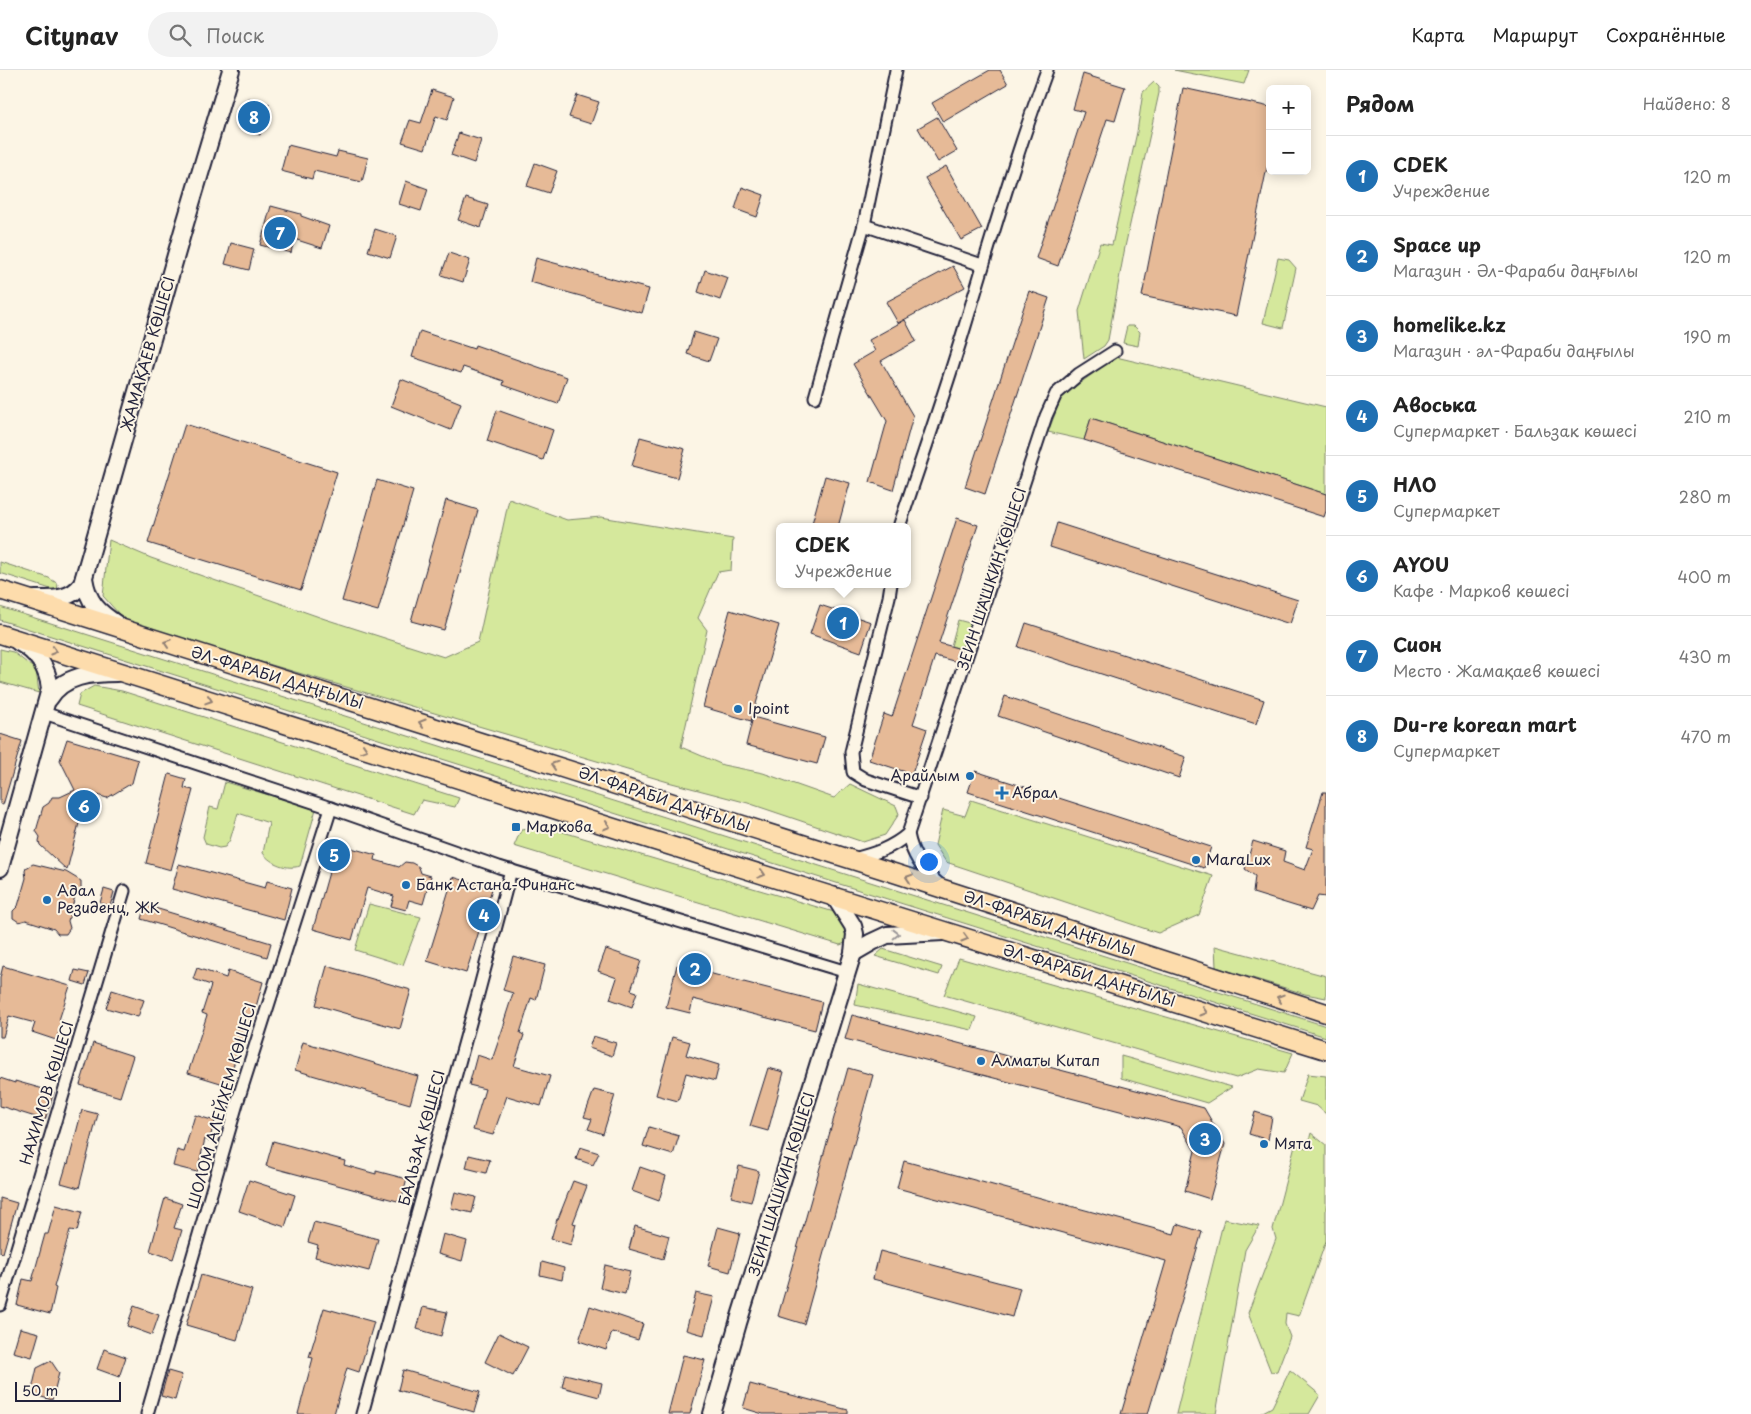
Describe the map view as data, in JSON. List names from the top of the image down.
{
  "streets": {
    "main road": ["ӘЛ-ФАРАБИ ДАҢҒЫЛЫ"],
    "street": [
      "ЖАМАҚАЕВ КӨШЕСІ",
      "ЗЕИН ШАШКИН КӨШЕСІ",
      "НАХИМОВ КӨШЕСІ",
      "ШОЛОМ АЛЕЙХЕМ КӨШЕСІ",
      "БАЛЬЗАК КӨШЕСІ"
    ]
  },
  "crossings": [
    ["ЖАМАҚАЕВ КӨШЕСІ", "ӘЛ-ФАРАБИ ДАҢҒЫЛЫ"],
    ["ЗЕИН ШАШКИН КӨШЕСІ", "ӘЛ-ФАРАБИ ДАҢҒЫЛЫ"]
  ],
  "places": {
    "other": [
      "Ipoint",
      "Арайлым",
      "MaraLux",
      "Банк Астана-Финанс",
      "Адал Резиденц, ЖК",
      "Алматы Китап",
      "Мята"
    ],
    "health": ["Абрал"],
    "transit": ["Маркова"]
  },
  "scale_bar": "50 m",
  "page": {
    "header": "Citynav",
    "search": "Поиск",
    "nav": ["Карта", "Маршрут", "Сохранённые"],
    "heading": ["Рядом", "Найдено: 8"],
    "map_buttons": ["+", "−"],
    "pins": [
      "8",
      "7",
      "1",
      "6",
      "5",
      "4",
      "2",
      "3"
    ],
    "list": [
      {
        "mark": "1",
        "name": "CDEK",
        "note": "Учреждение",
        "value": "120 m"
      },
      {
        "mark": "2",
        "name": "Space up",
        "note": "Магазин · Әл-Фараби даңғылы",
        "value": "120 m"
      },
      {
        "mark": "3",
        "name": "homelike.kz",
        "note": "Магазин · әл-Фараби даңғылы",
        "value": "190 m"
      },
      {
        "mark": "4",
        "name": "Авоська",
        "note": "Супермаркет · Бальзак көшесі",
        "value": "210 m"
      },
      {
        "mark": "5",
        "name": "НЛО",
        "note": "Супермаркет",
        "value": "280 m"
      },
      {
        "mark": "6",
        "name": "AYOU",
        "note": "Кафе · Марков көшесі",
        "value": "400 m"
      },
      {
        "mark": "7",
        "name": "Сион",
        "note": "Место · Жамақаев көшесі",
        "value": "430 m"
      },
      {
        "mark": "8",
        "name": "Du-re korean mart",
        "note": "Супермаркет",
        "value": "470 m"
      }
    ],
    "popup": ["CDEK", "Учреждение"],
    "scale": "50 m"
  }
}
